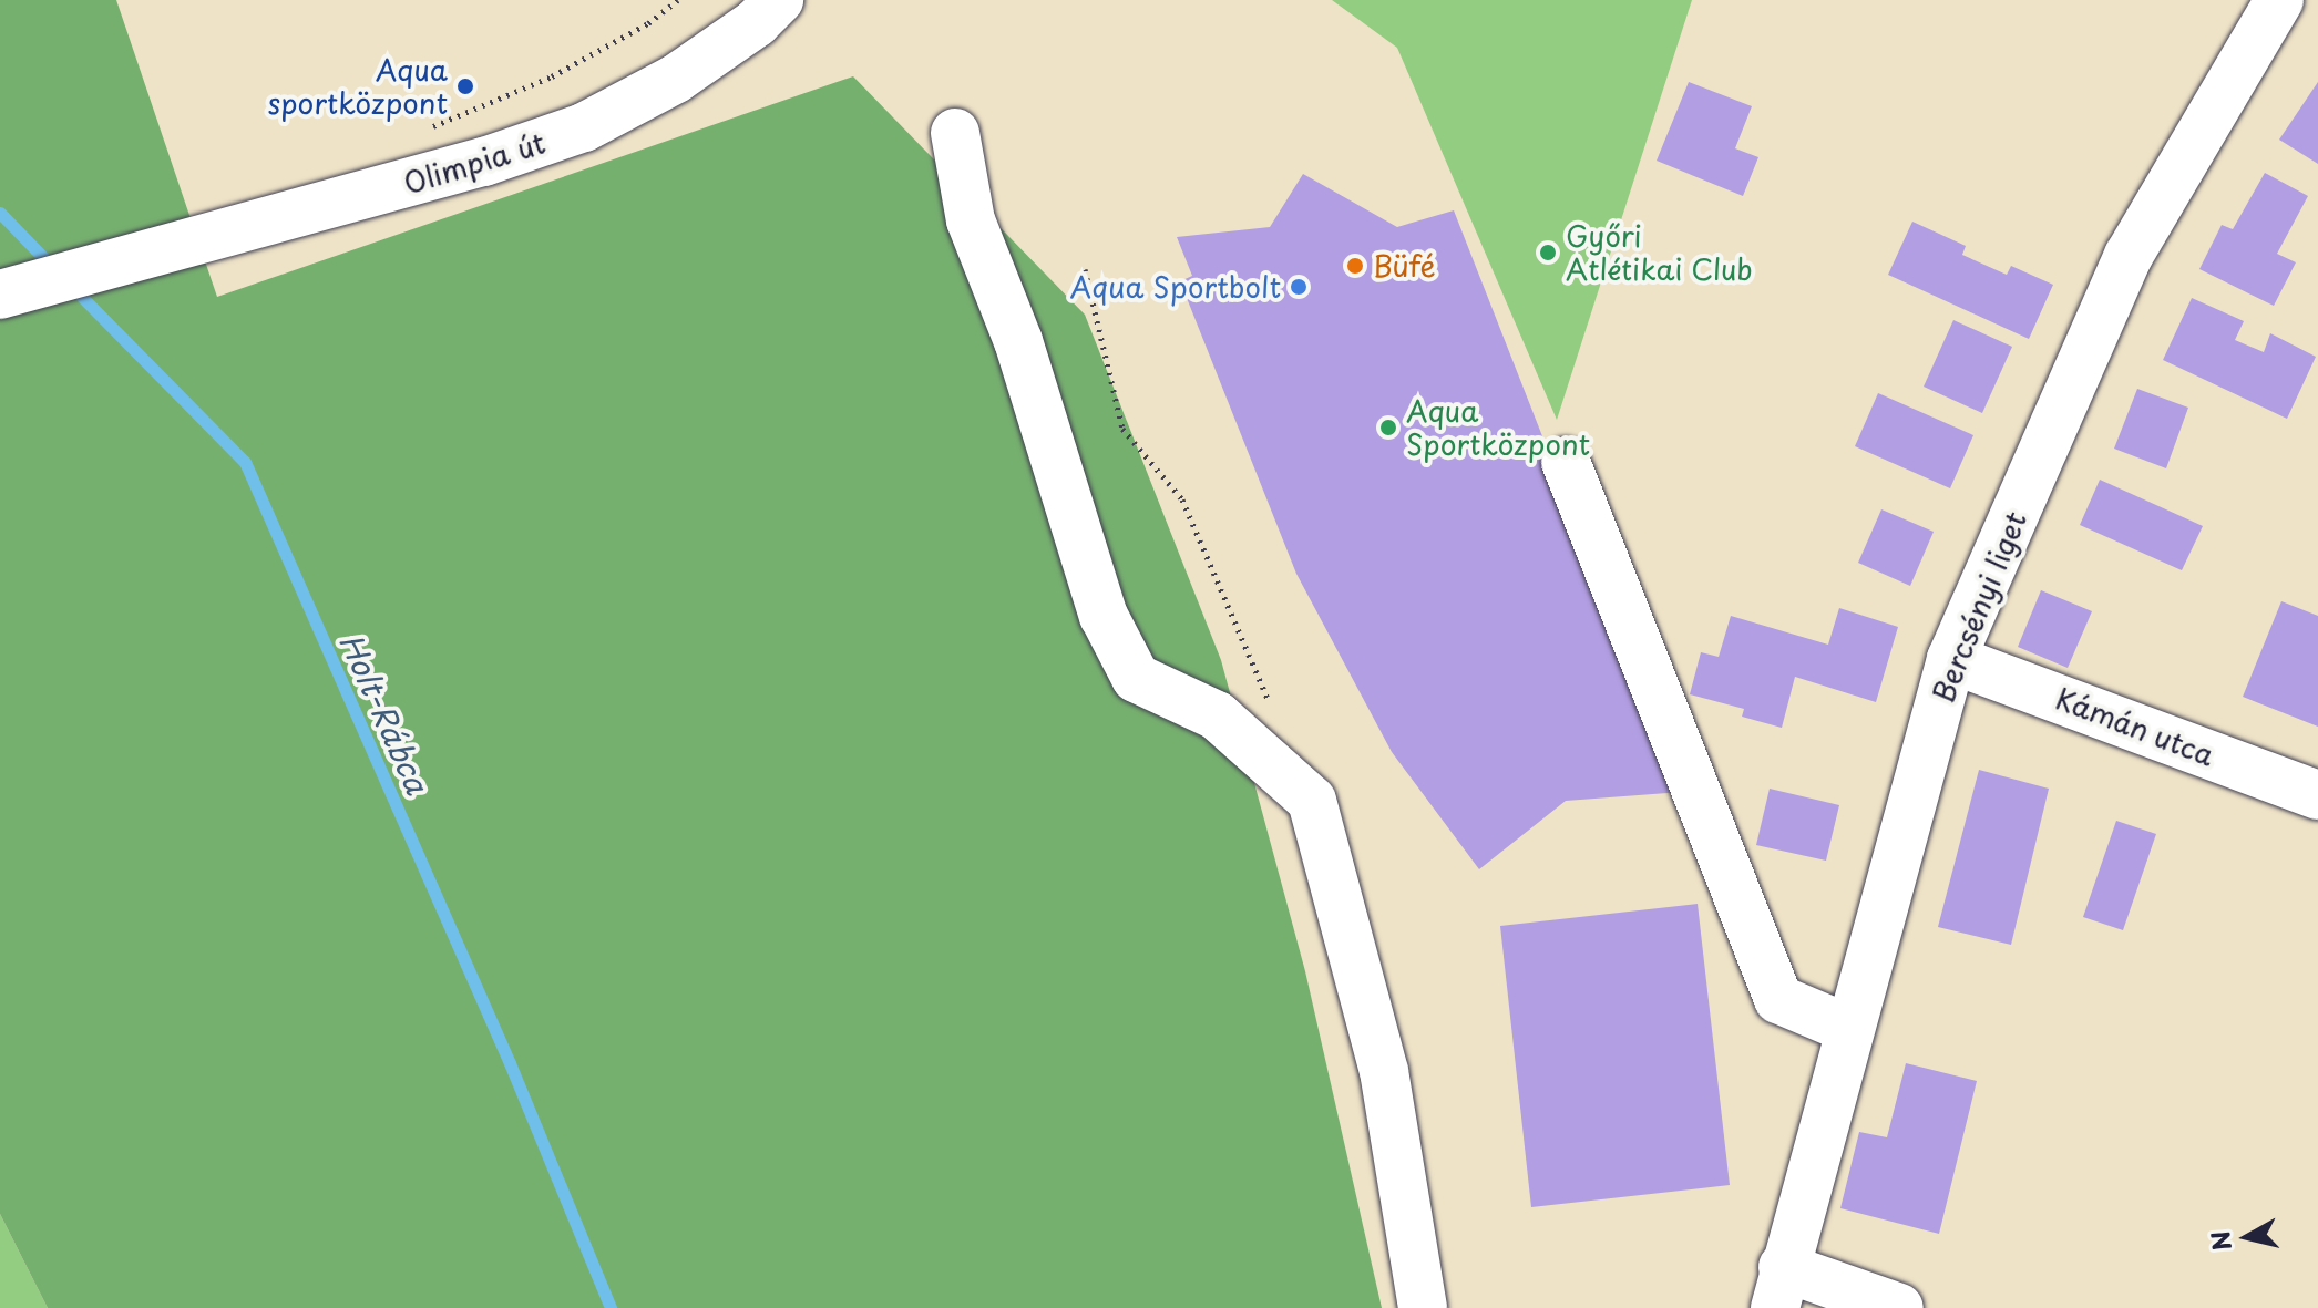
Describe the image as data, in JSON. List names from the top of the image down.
{
  "streets": {
    "street": ["Olimpia út", "Bercsényi liget", "Kámán utca"]
  },
  "crossings": [
    ["Bercsényi liget", "Kámán utca"]
  ],
  "water": ["Holt-Rábca"],
  "places": [
    "Aqua sportközpont",
    "Győri Atlétikai Club",
    "Büfé",
    "Aqua Sportbolt",
    "Aqua Sportközpont"
  ],
  "north": "left"
}
